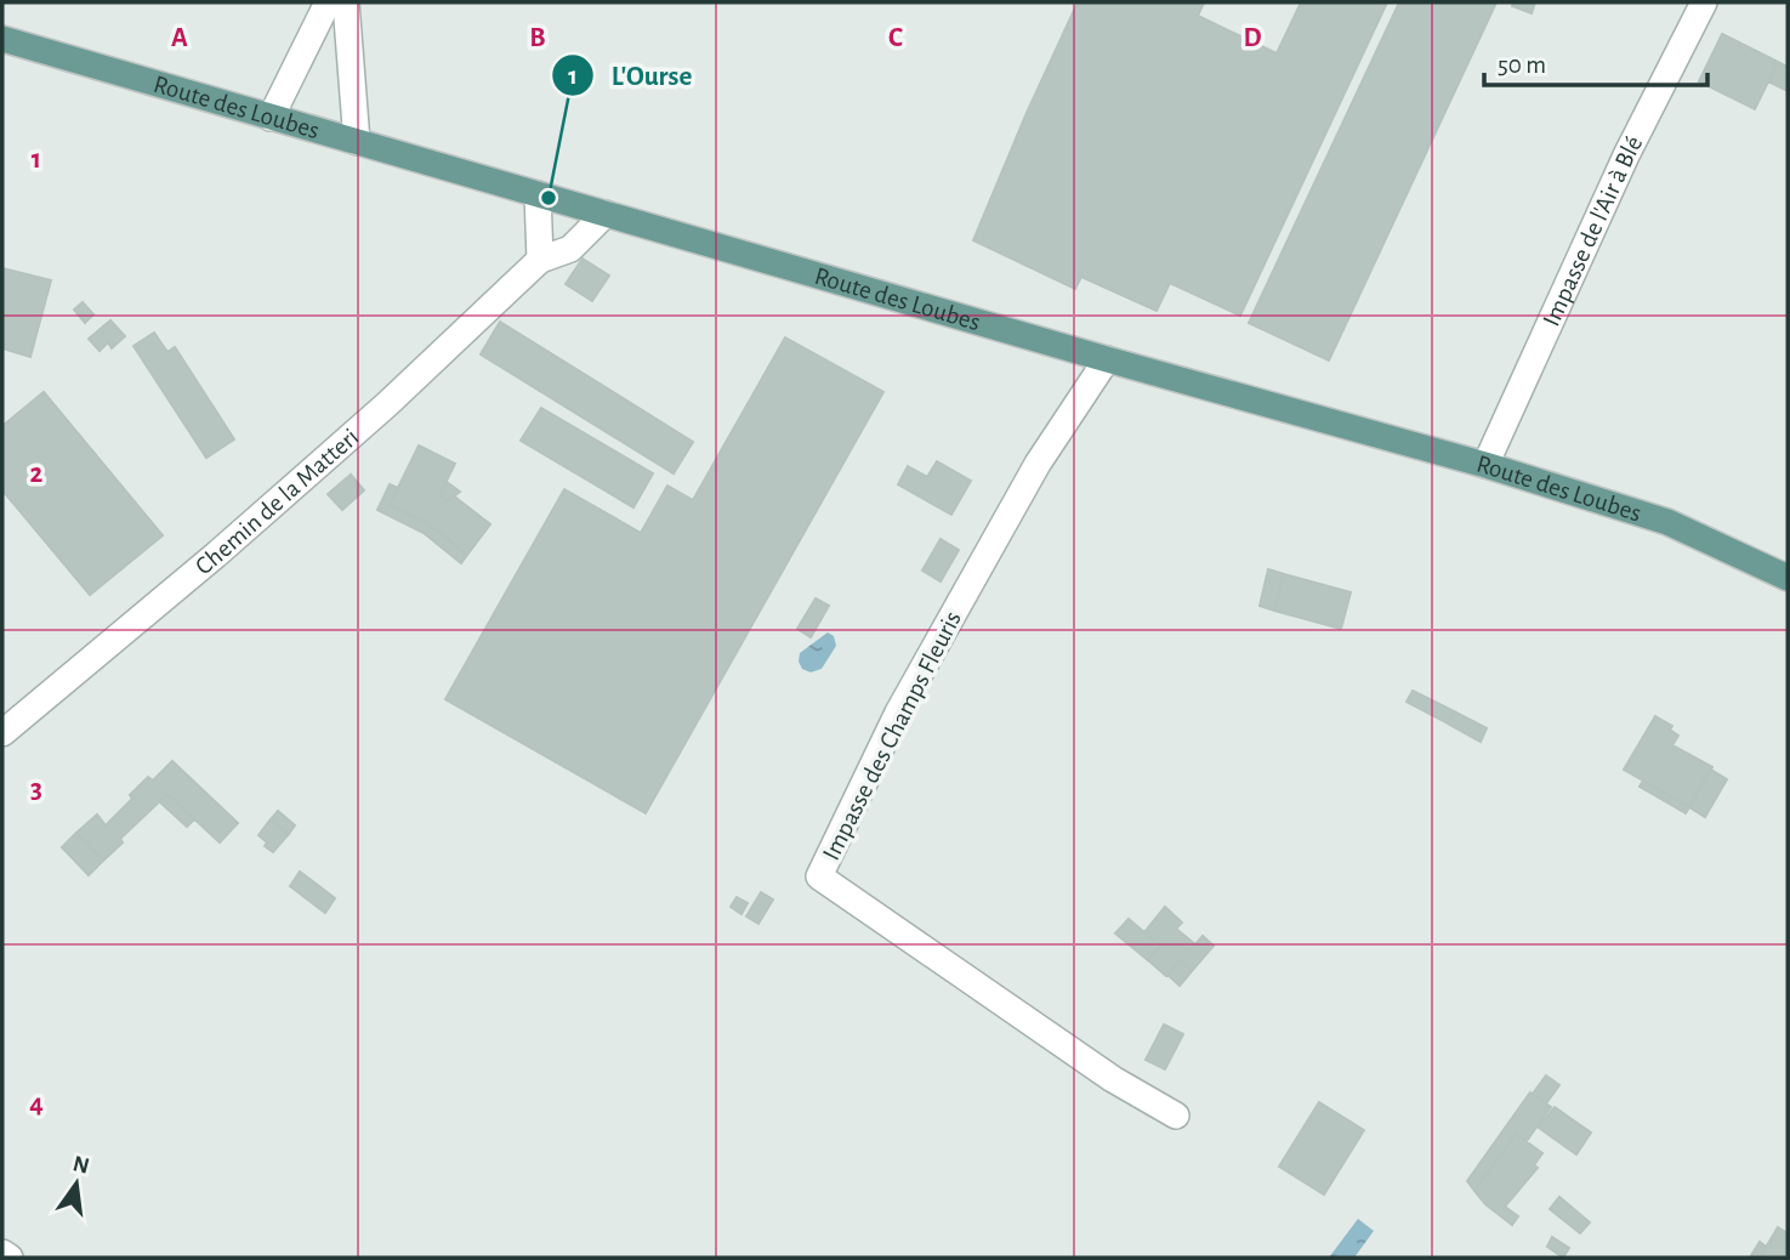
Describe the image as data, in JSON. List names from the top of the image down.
{
  "streets": {
    "main road": ["Route des Loubes"],
    "street": ["Impasse de l'Air à Blé", "Chemin de la Matteri", "Impasse des Champs Fleuris"]
  },
  "crossings": [
    ["Route des Loubes", "Impasse de l'Air à Blé"],
    ["Route des Loubes", "Chemin de la Matteri"],
    ["Route des Loubes", "Impasse des Champs Fleuris"]
  ],
  "places": ["L'Ourse"],
  "scale_bar": "50 m",
  "north": "top",
  "grid": {
    "columns": [
      "A",
      "B",
      "C",
      "D"
    ],
    "rows": [
      "1",
      "2",
      "3",
      "4"
    ]
  }
}
